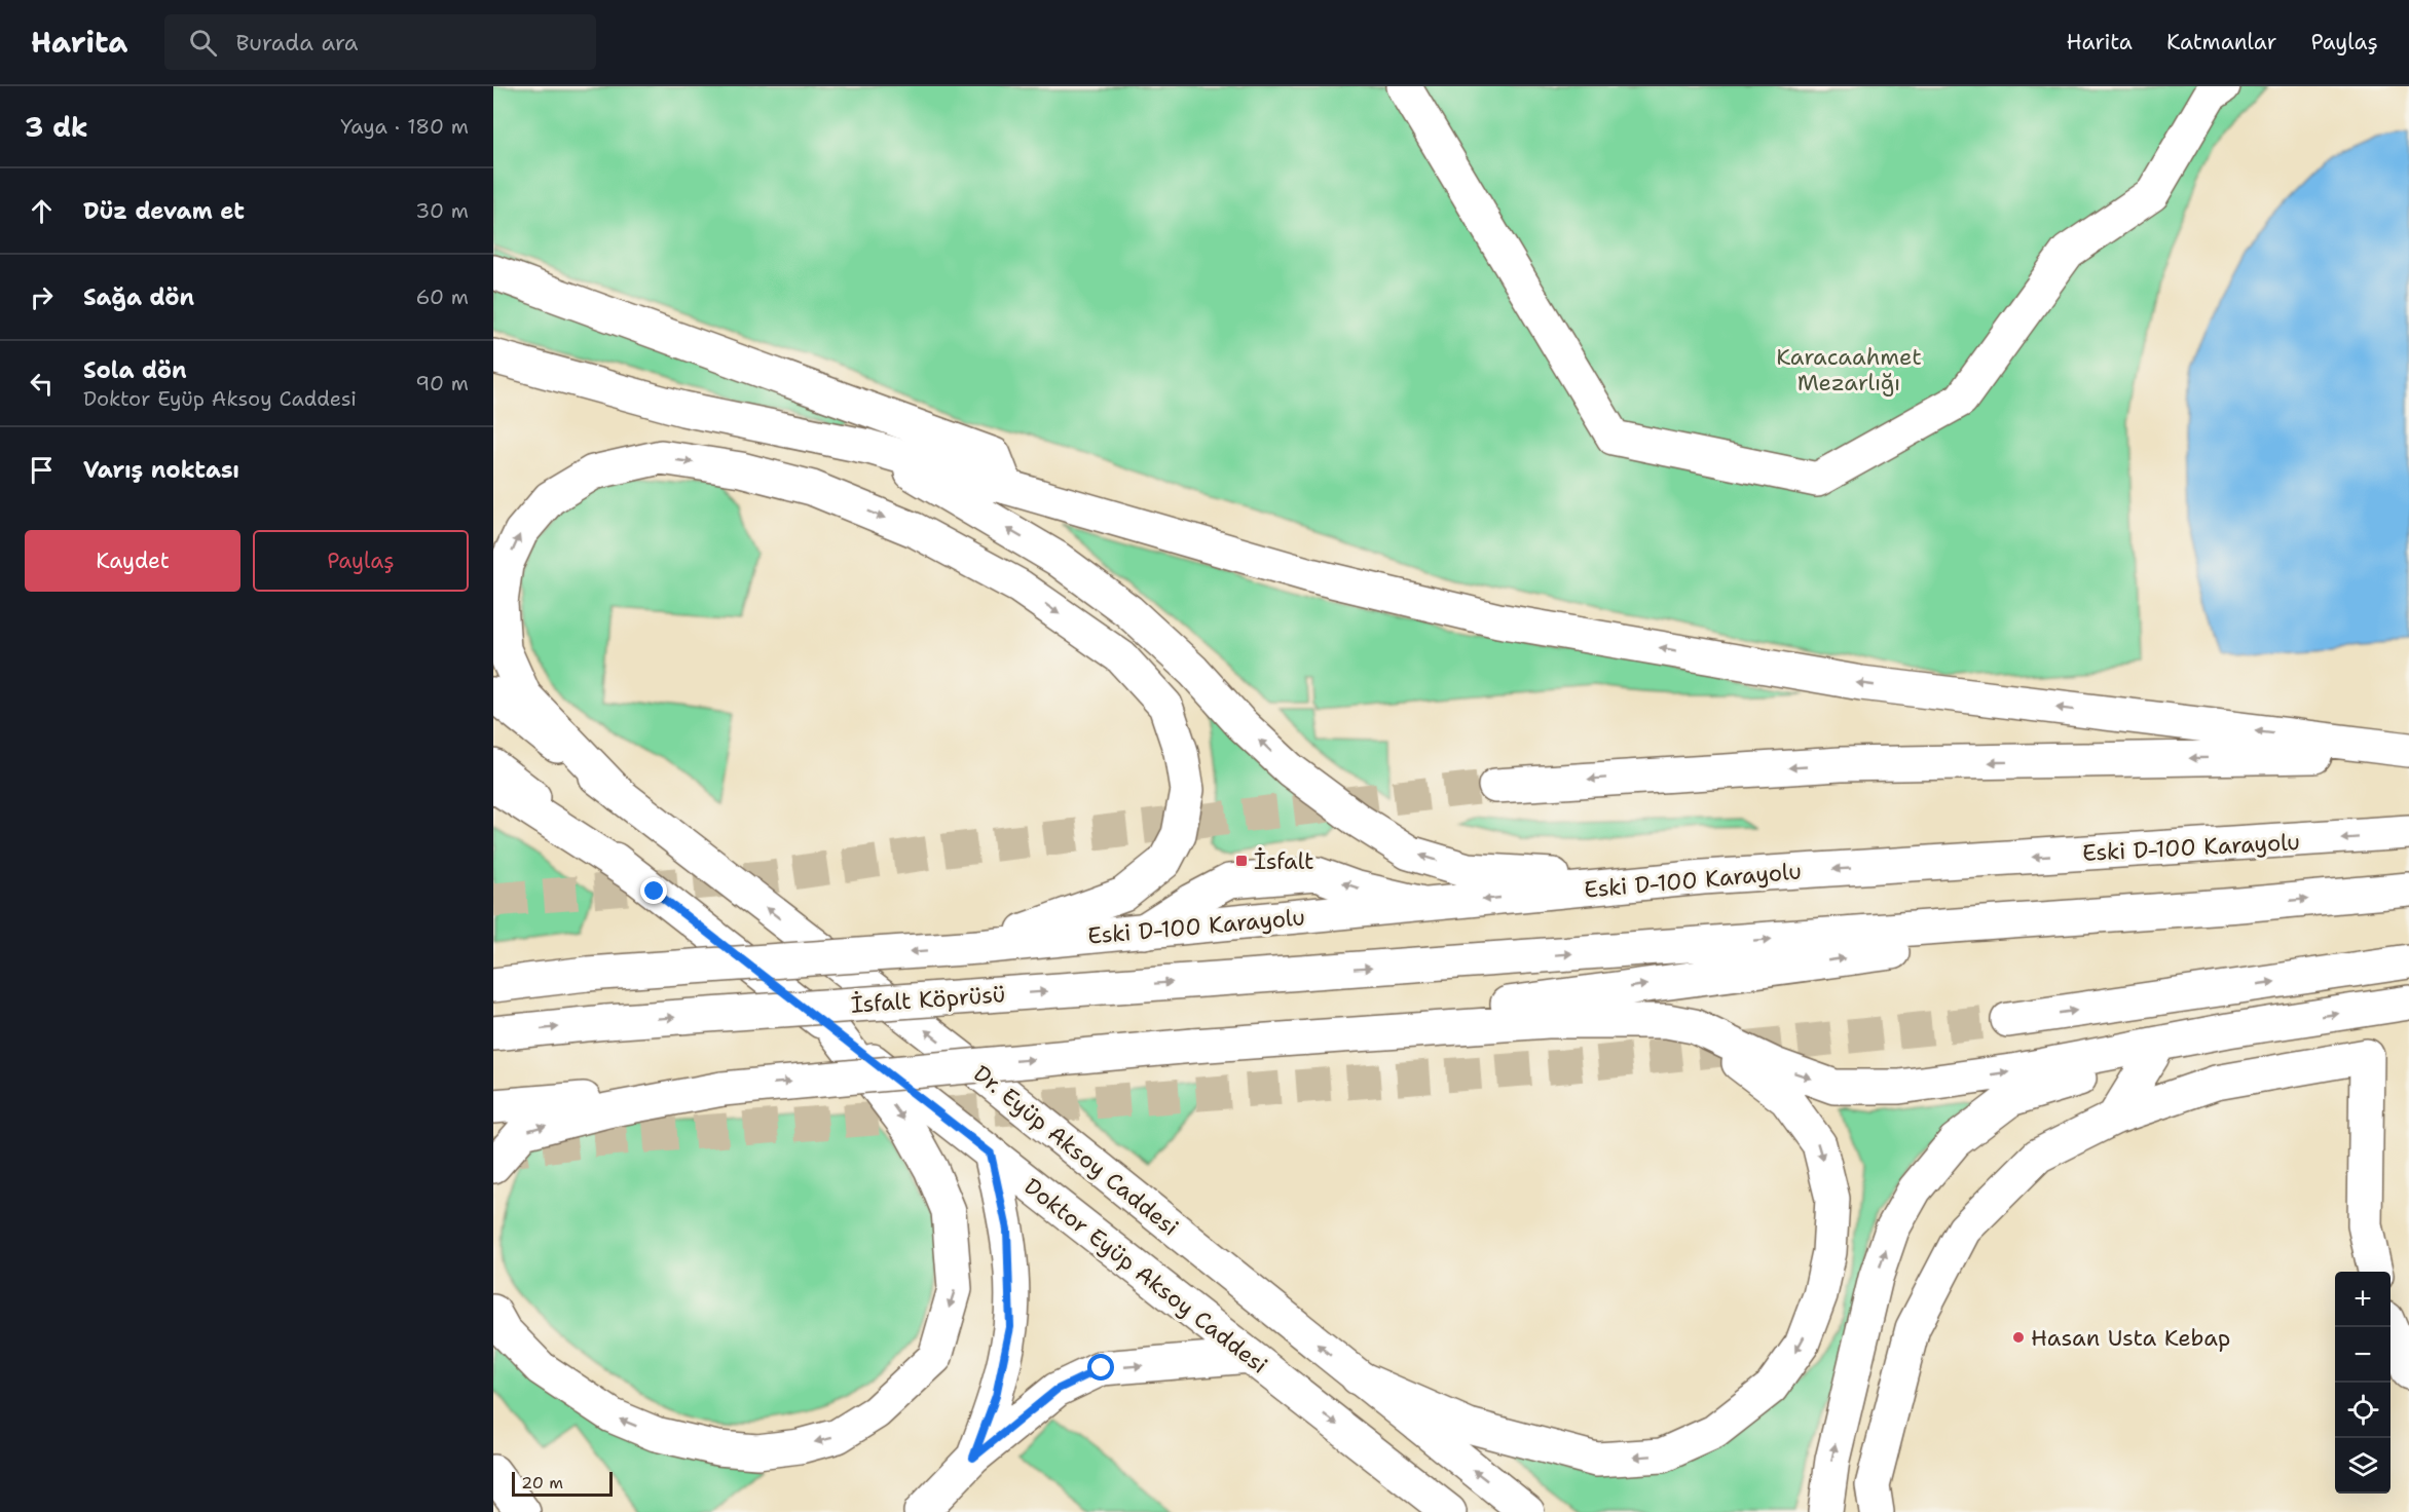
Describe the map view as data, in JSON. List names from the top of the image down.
{
  "streets": {
    "main road": [
      "Eski D-100 Karayolu",
      "İsfalt Köprüsü",
      "Dr. Eyüp Aksoy Caddesi",
      "Doktor Eyüp Aksoy Caddesi"
    ]
  },
  "one_way": ["Dr. Eyüp Aksoy Caddesi"],
  "parks": ["Karacaahmet Mezarlığı"],
  "places": {
    "transit": ["İsfalt"],
    "other": ["Hasan Usta Kebap"]
  },
  "scale_bar": "20 m",
  "page": {
    "header": "Harita",
    "search": "Burada ara",
    "nav": ["Harita", "Katmanlar", "Paylaş"],
    "heading": ["3 dk", "Yaya · 180 m"],
    "list": [
      ["Düz devam et", "30 m"],
      ["Sağa dön", "60 m"],
      ["Sola dön", "Doktor Eyüp Aksoy Caddesi", "90 m"],
      "Varış noktası"
    ],
    "buttons": ["Kaydet", "Paylaş"],
    "map_buttons": ["+", "−"],
    "scale": "20 m"
  }
}
